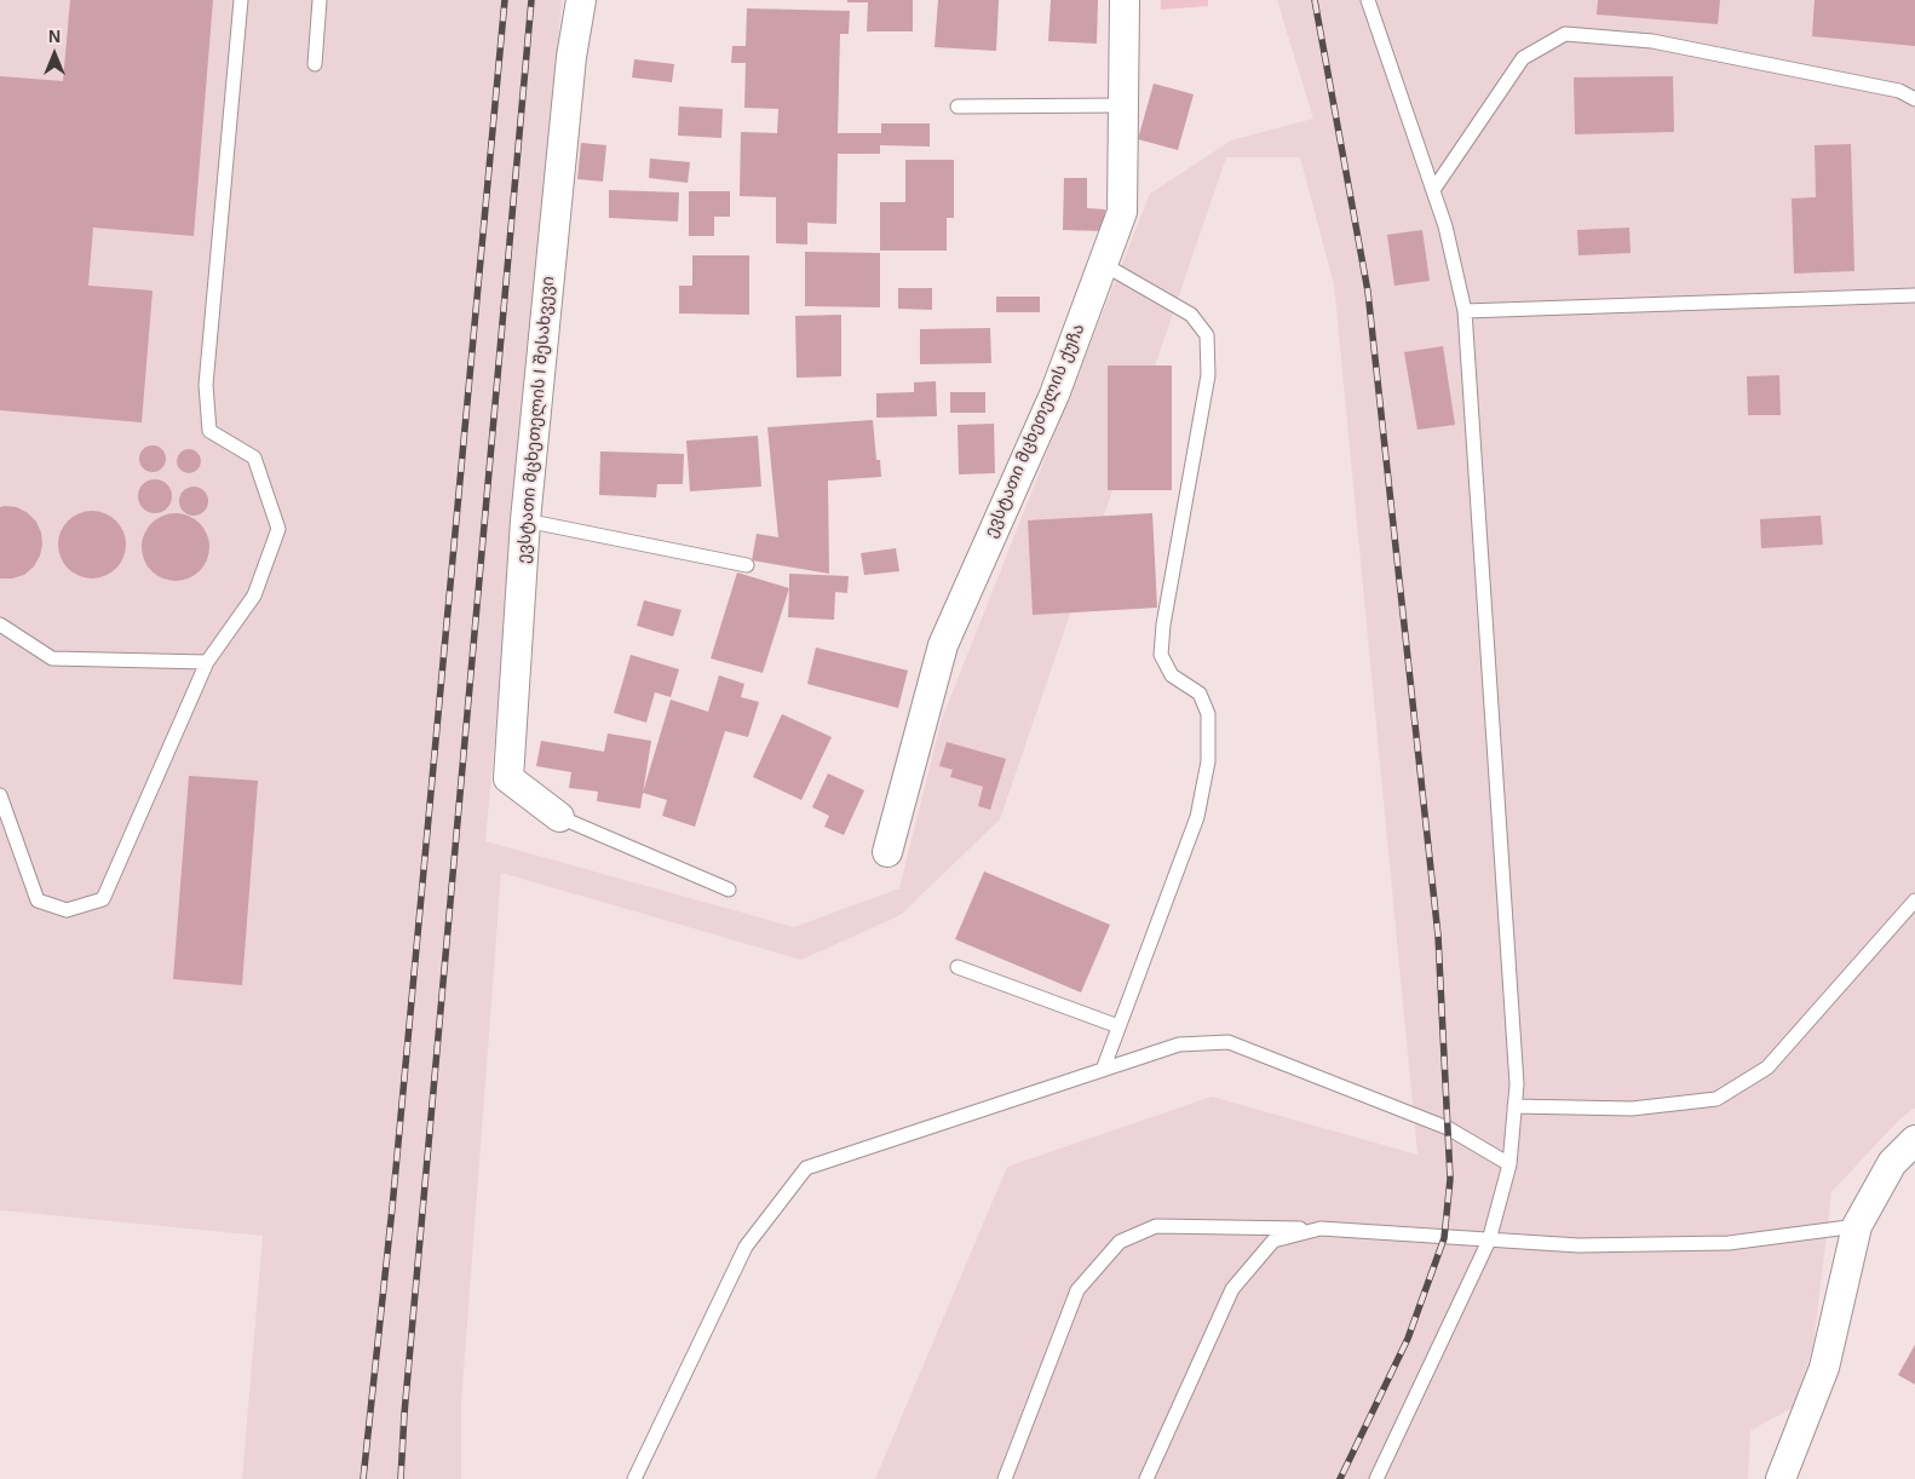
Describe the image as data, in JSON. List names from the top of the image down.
{
  "streets": {
    "street": ["ევსტათი მცხეთელის I შესახვევი", "ევსტათი მცხეთელის ქუჩა"]
  },
  "north": "top"
}
